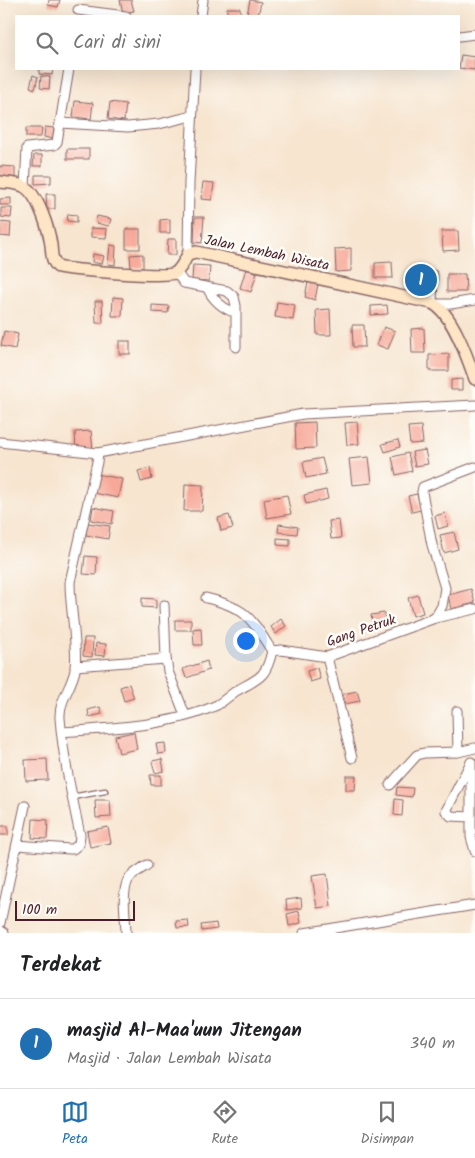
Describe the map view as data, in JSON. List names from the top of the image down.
{
  "streets": {
    "street": ["Jalan Lembah Wisata", "Gang Petruk"]
  },
  "scale_bar": "100 m",
  "page": {
    "search": "Cari di sini",
    "pins": "1",
    "scale": "100 m",
    "heading": "Terdekat",
    "list": [
      {
        "mark": "1",
        "name": "masjid Al-Maa'uun Jitengan",
        "note": "Masjid · Jalan Lembah Wisata",
        "value": "340 m"
      }
    ],
    "nav": ["Peta", "Rute", "Disimpan"]
  }
}
